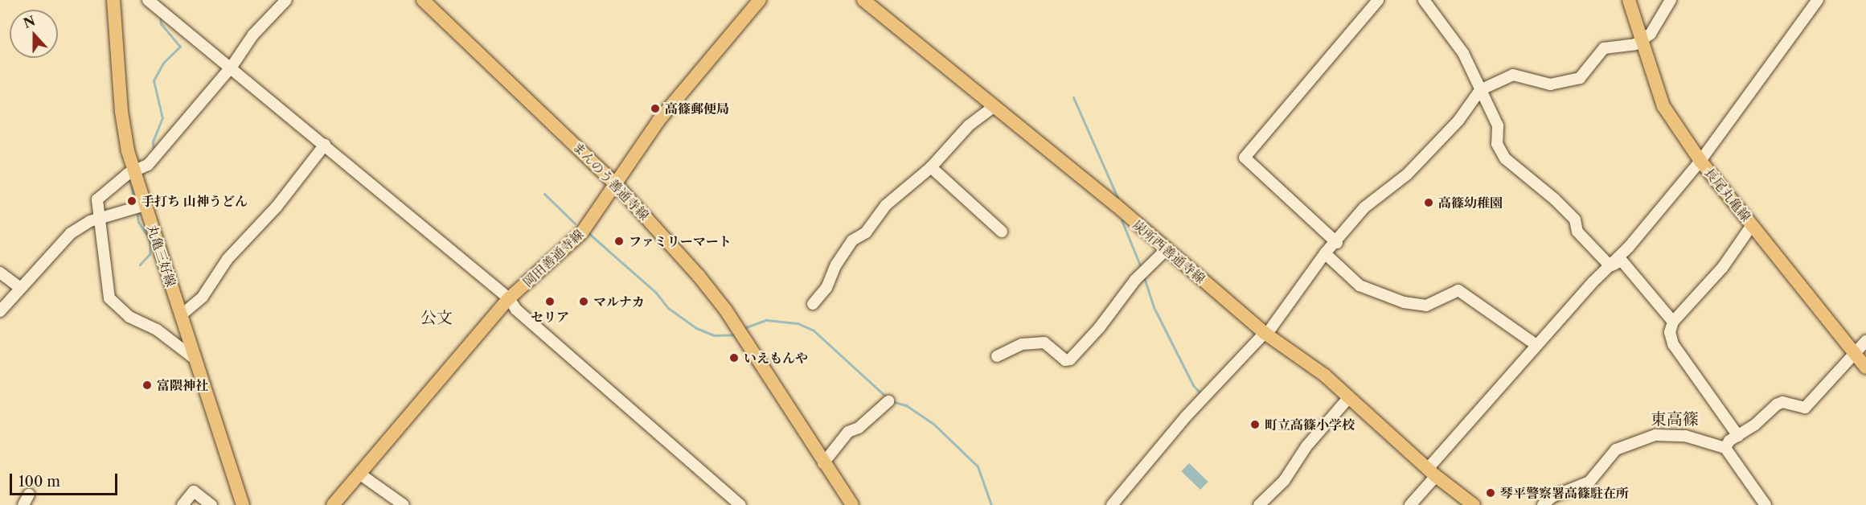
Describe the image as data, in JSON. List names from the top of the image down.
{
  "streets": {
    "main road": [
      "まんのう善通寺線",
      "長尾丸亀線",
      "炭所西善通寺線",
      "丸亀三好線",
      "岡田善通寺線"
    ]
  },
  "crossings": [
    ["まんのう善通寺線", "岡田善通寺線"]
  ],
  "districts": ["公文", "東高篠"],
  "places": [
    "高篠郵便局",
    "手打ち 山神うどん",
    "高篠幼稚園",
    "ファミリーマート",
    "セリア",
    "マルナカ",
    "いえもんや",
    "富隈神社",
    "町立高篠小学校",
    "琴平警察署高篠駐在所"
  ],
  "scale_bar": "100 m",
  "north": "top"
}
